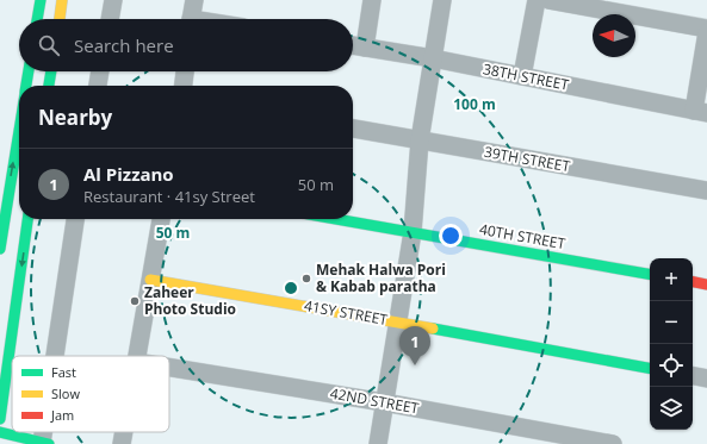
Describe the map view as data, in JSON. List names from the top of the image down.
{
  "streets": {
    "street": [
      "38TH STREET",
      "39TH STREET",
      "40TH STREET",
      "41SY STREET",
      "42ND STREET"
    ]
  },
  "places": ["Mehak Halwa Pori & Kabab paratha", "Zaheer Photo Studio"],
  "legend": ["Fast", "Slow", "Jam"],
  "north": "left",
  "page": {
    "search": "Search here",
    "heading": "Nearby",
    "list": [
      {
        "mark": "1",
        "name": "Al Pizzano",
        "note": "Restaurant · 41sy Street",
        "value": "50 m"
      }
    ],
    "map_buttons": ["+", "−"],
    "pins": "1"
  },
  "rings": ["100 m", "50 m"]
}
